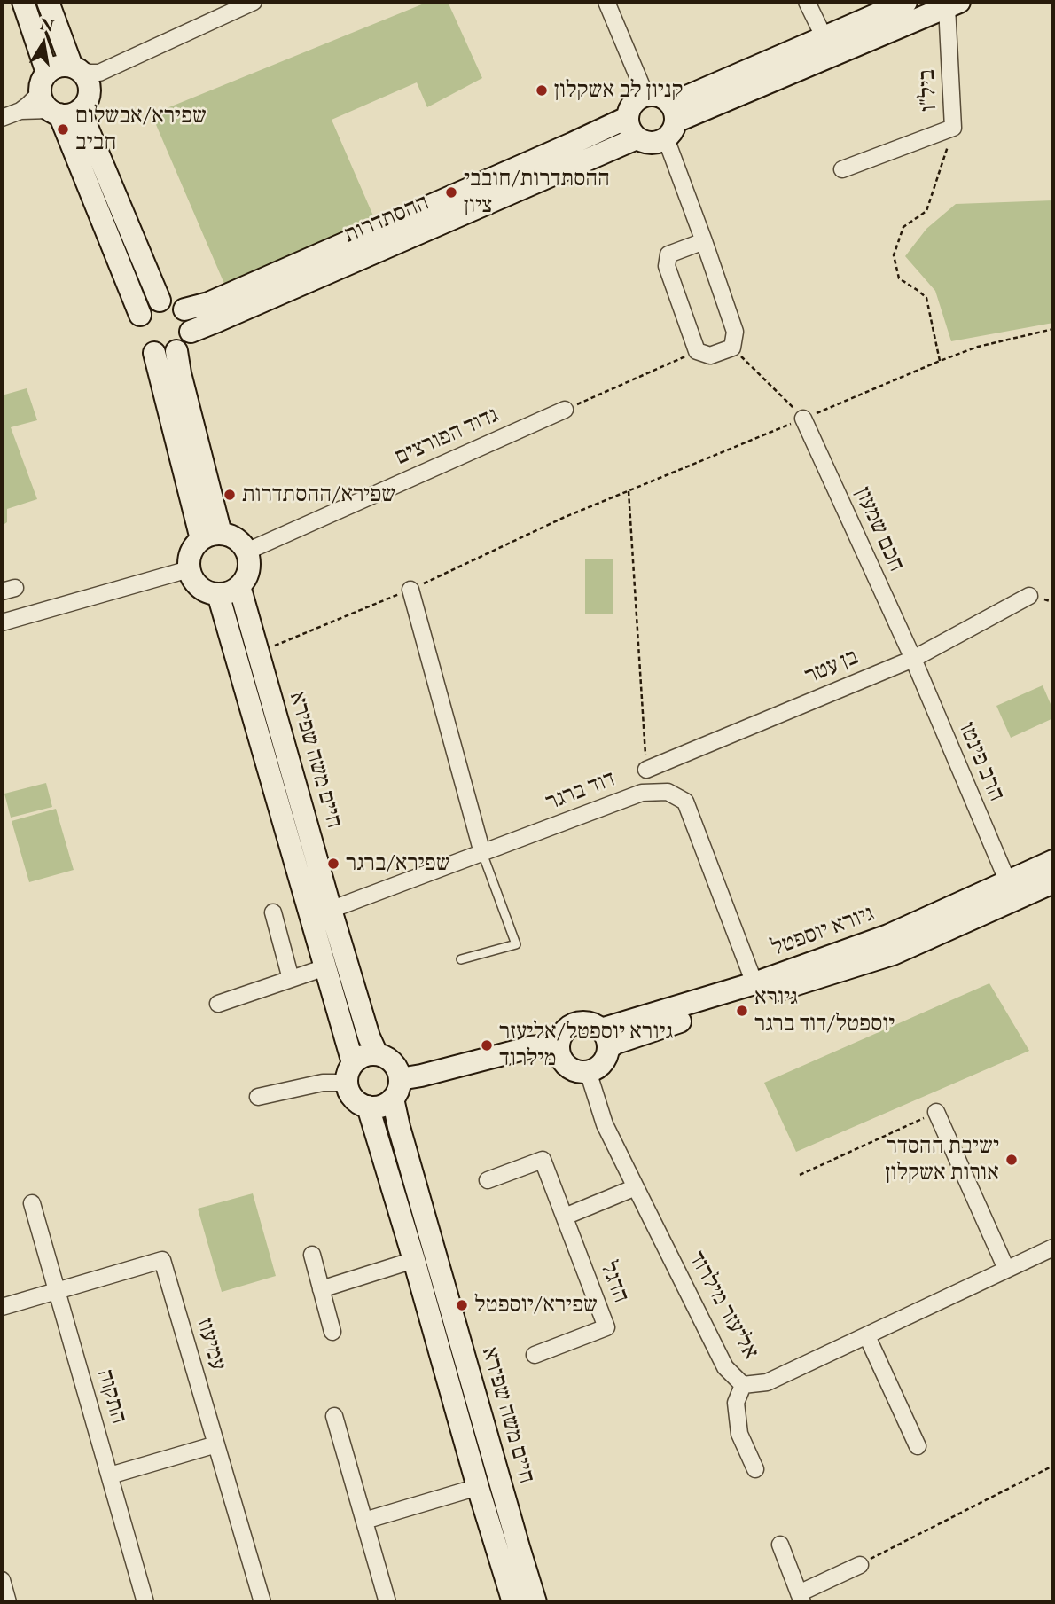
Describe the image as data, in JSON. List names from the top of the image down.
{
  "streets": {
    "street": [
      "ביל\"ו",
      "ההסתדרות",
      "גדוד הפורצים",
      "חכם שמעון",
      "בן עטר",
      "חיים משה שפירא",
      "הרב פינטו",
      "דוד ברגר",
      "גיורא יוספטל",
      "הדגל",
      "אליעזר מילרוד",
      "עמיעוז",
      "התקוה"
    ]
  },
  "crossings": [
    ["גדוד הפורצים", "חיים משה שפירא"],
    ["חכם שמעון", "בן עטר"],
    ["חכם שמעון", "הרב פינטו"],
    ["בן עטר", "הרב פינטו"],
    ["חיים משה שפירא", "דוד ברגר"],
    ["הרב פינטו", "גיורא יוספטל"],
    ["דוד ברגר", "גיורא יוספטל"],
    ["גיורא יוספטל", "אליעזר מילרוד"],
    ["עמיעוז", "התקוה"]
  ],
  "places": [
    "קניון לב אשקלון",
    "שפירא/אבשלום חביב",
    "ההסתדרות/חובבי ציון",
    "שפירא/ההסתדרות",
    "שפירא/ברגר",
    "גיורא יוספטל/דוד ברגר",
    "גיורא יוספטל/אליעזר מילרוד",
    "ישיבת ההסדר אורות אשקלון",
    "שפירא/יוספטל"
  ],
  "north": "top"
}
